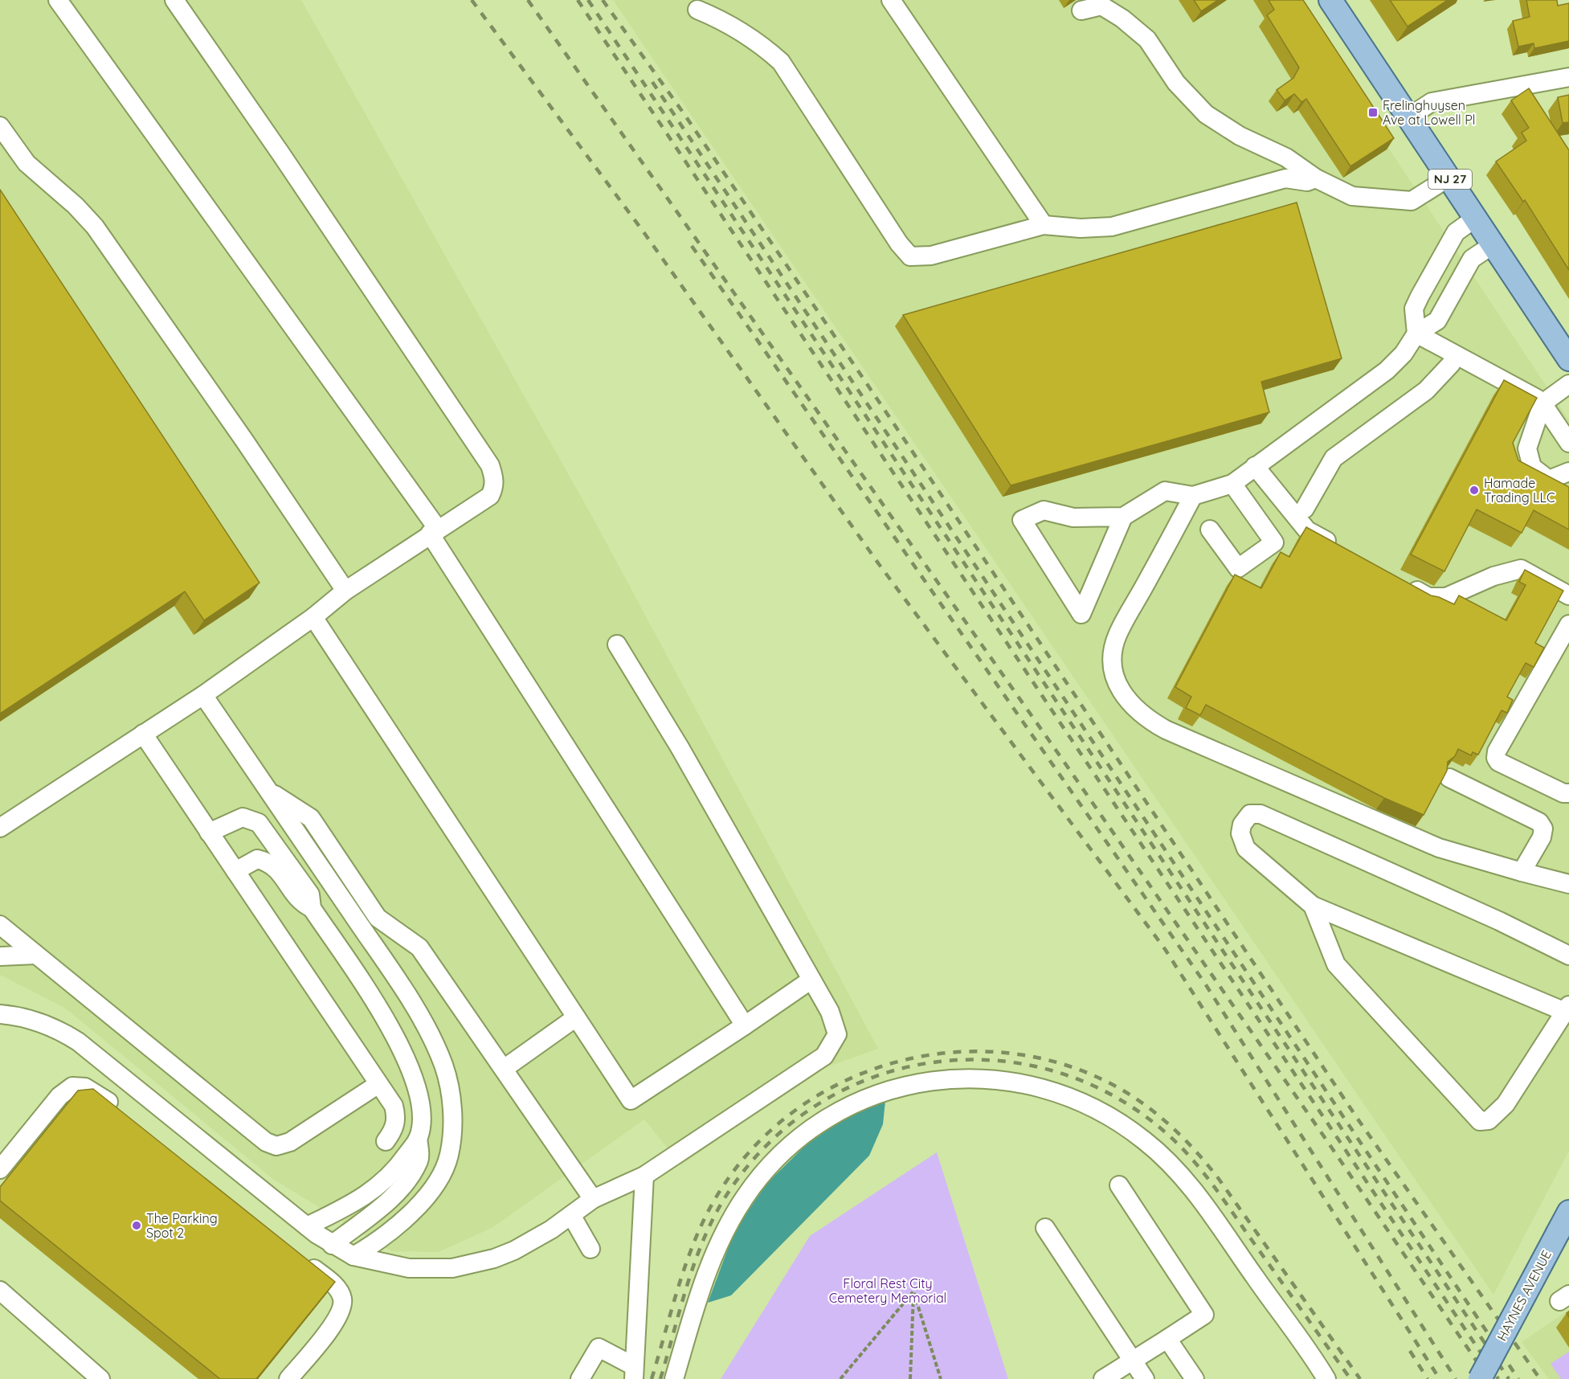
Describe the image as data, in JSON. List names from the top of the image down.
{
  "streets": {
    "main road": ["NJ 27", "HAYNES AVENUE"]
  },
  "parks": ["Floral Rest City Cemetery Memorial"],
  "places": {
    "transit": ["Frelinghuysen Ave at Lowell Pl"],
    "other": ["Hamade Trading LLC", "The Parking Spot 2"]
  }
}
